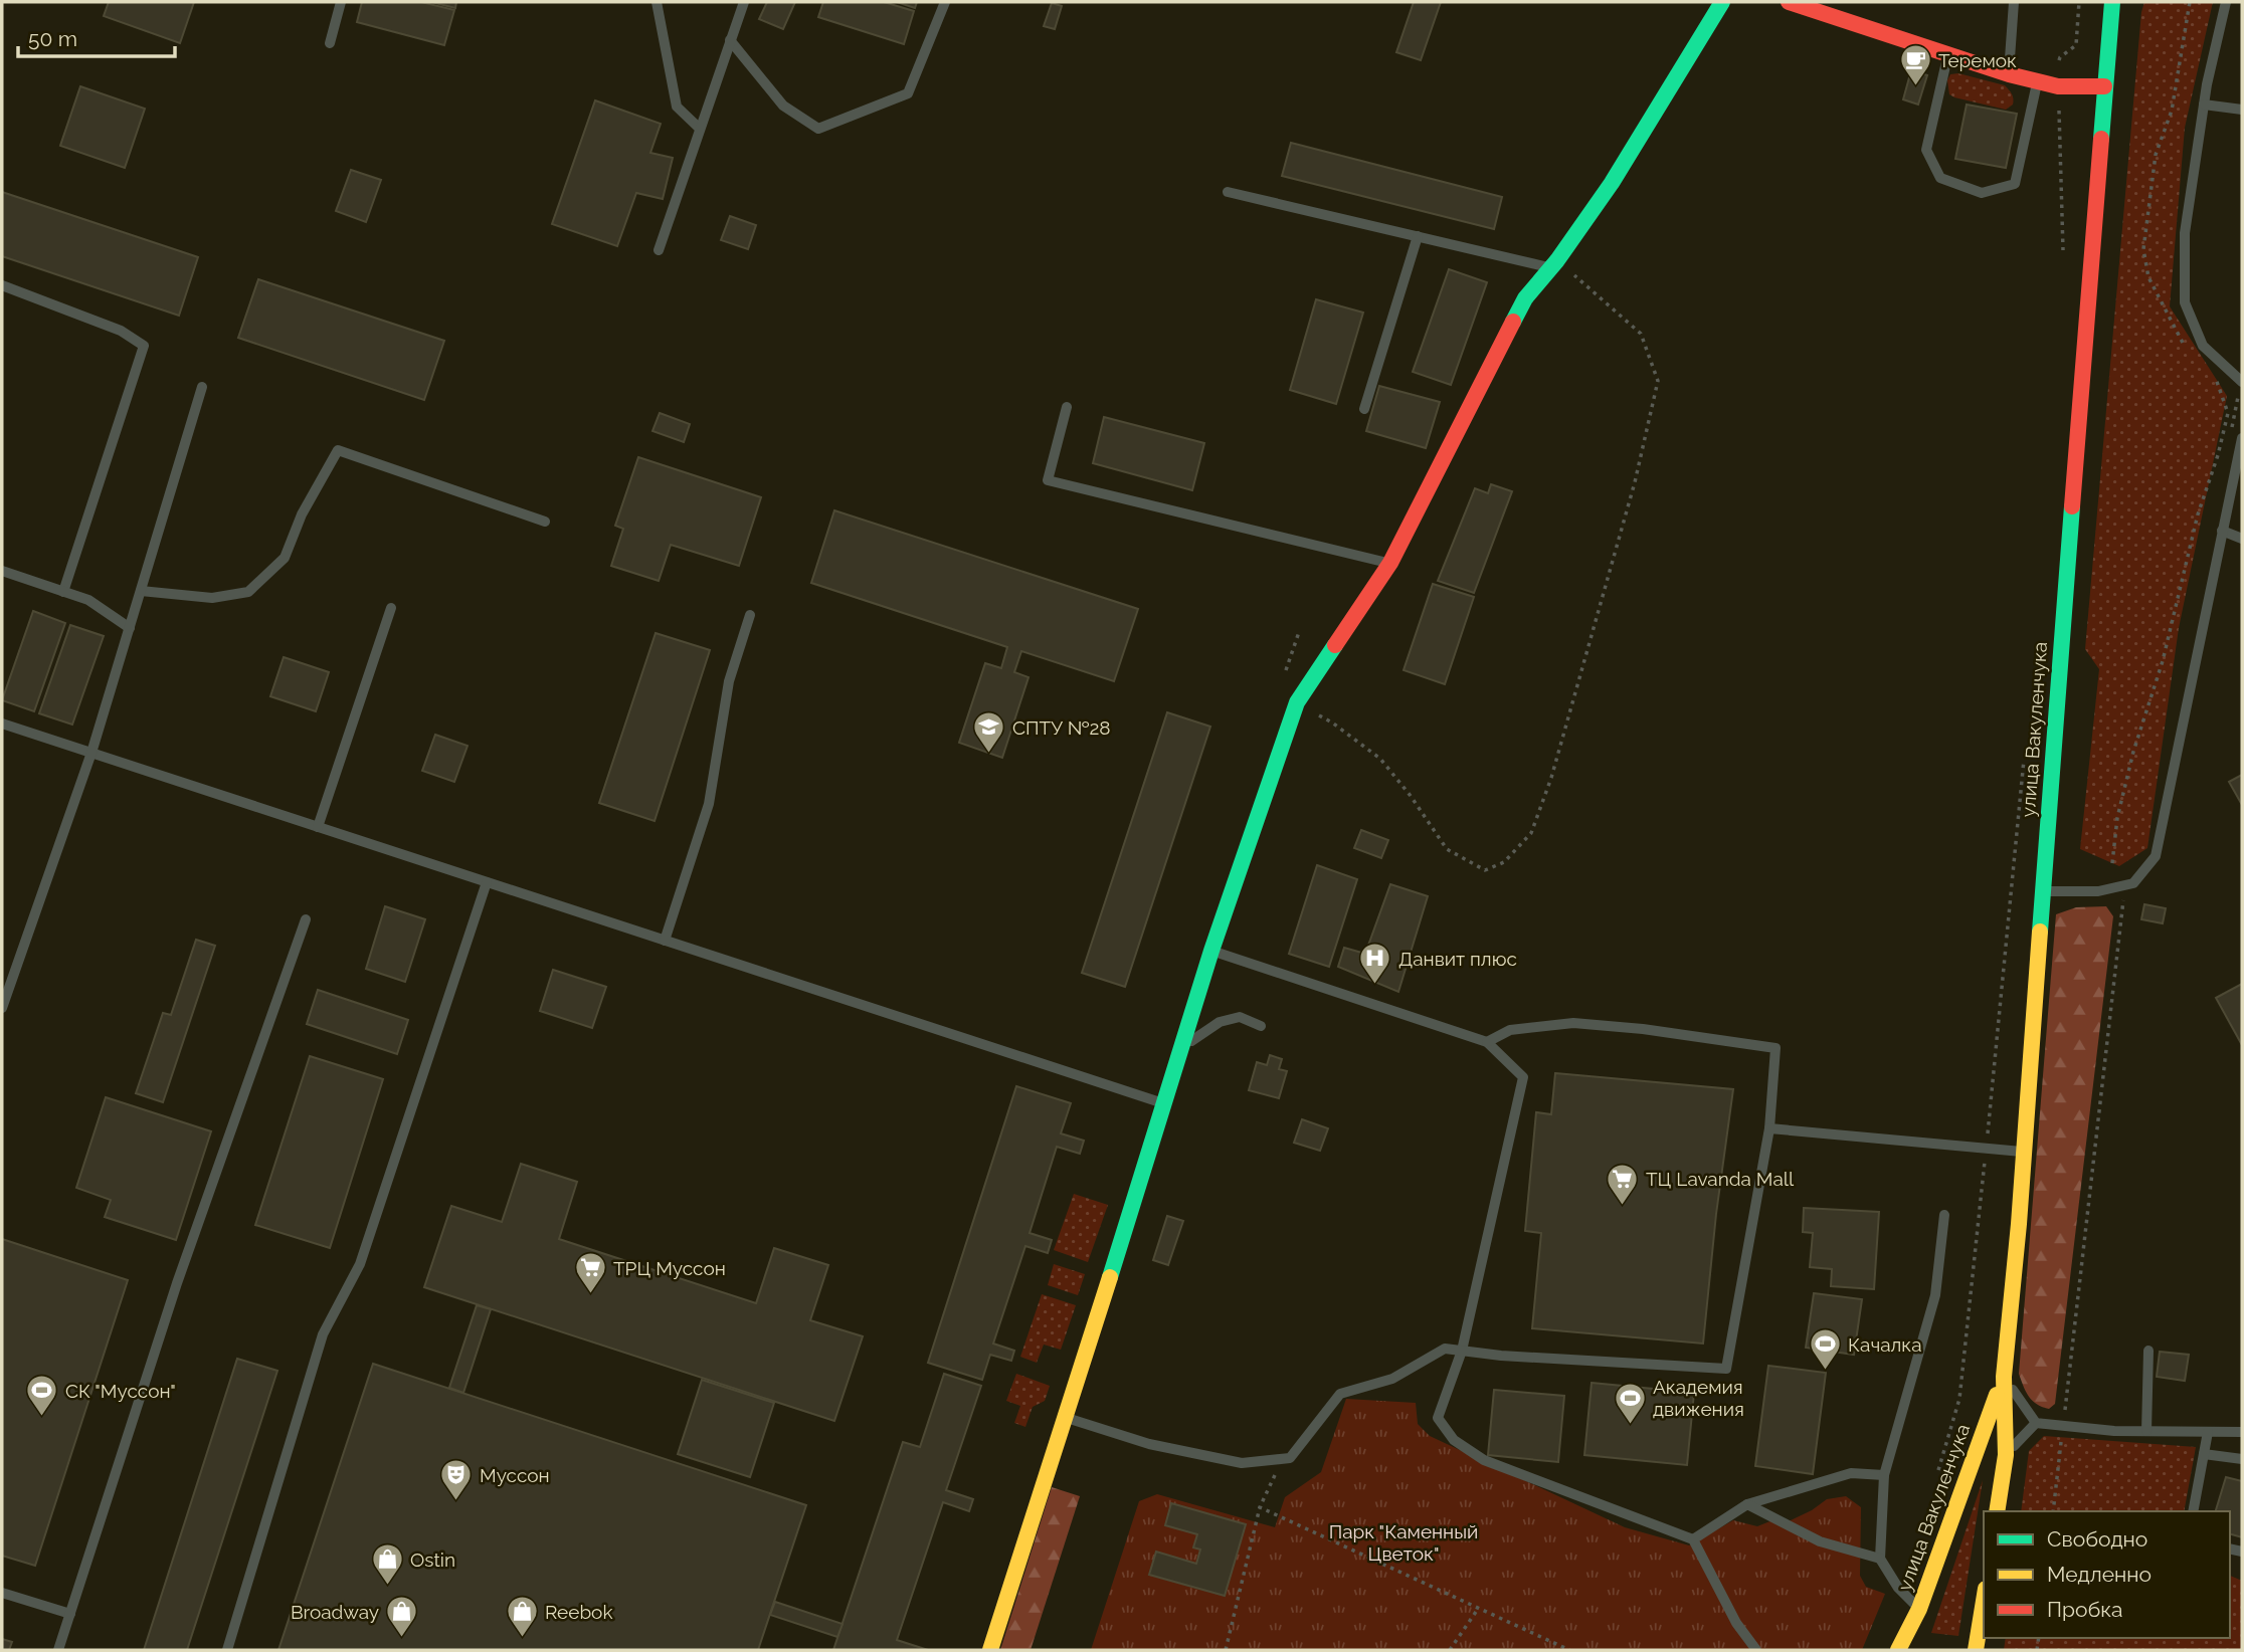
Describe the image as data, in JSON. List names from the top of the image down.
{
  "streets": {
    "street": ["улица Вакуленчука"]
  },
  "parks": ["Парк \"Каменный Цветок\""],
  "places": {
    "cafe": ["Теремок"],
    "school or university": ["СПТУ №28"],
    "hospital": ["Данвит плюс"],
    "supermarket": ["ТЦ Lavanda Mall", "ТРЦ Муссон"],
    "sports": ["Качалка", "СК \"Муссон\"", "Академия движения"],
    "theatre": ["Муссон"],
    "shop": ["Ostin", "Broadway", "Reebok"]
  },
  "legend": ["Свободно", "Медленно", "Пробка"],
  "scale_bar": "50 m"
}
